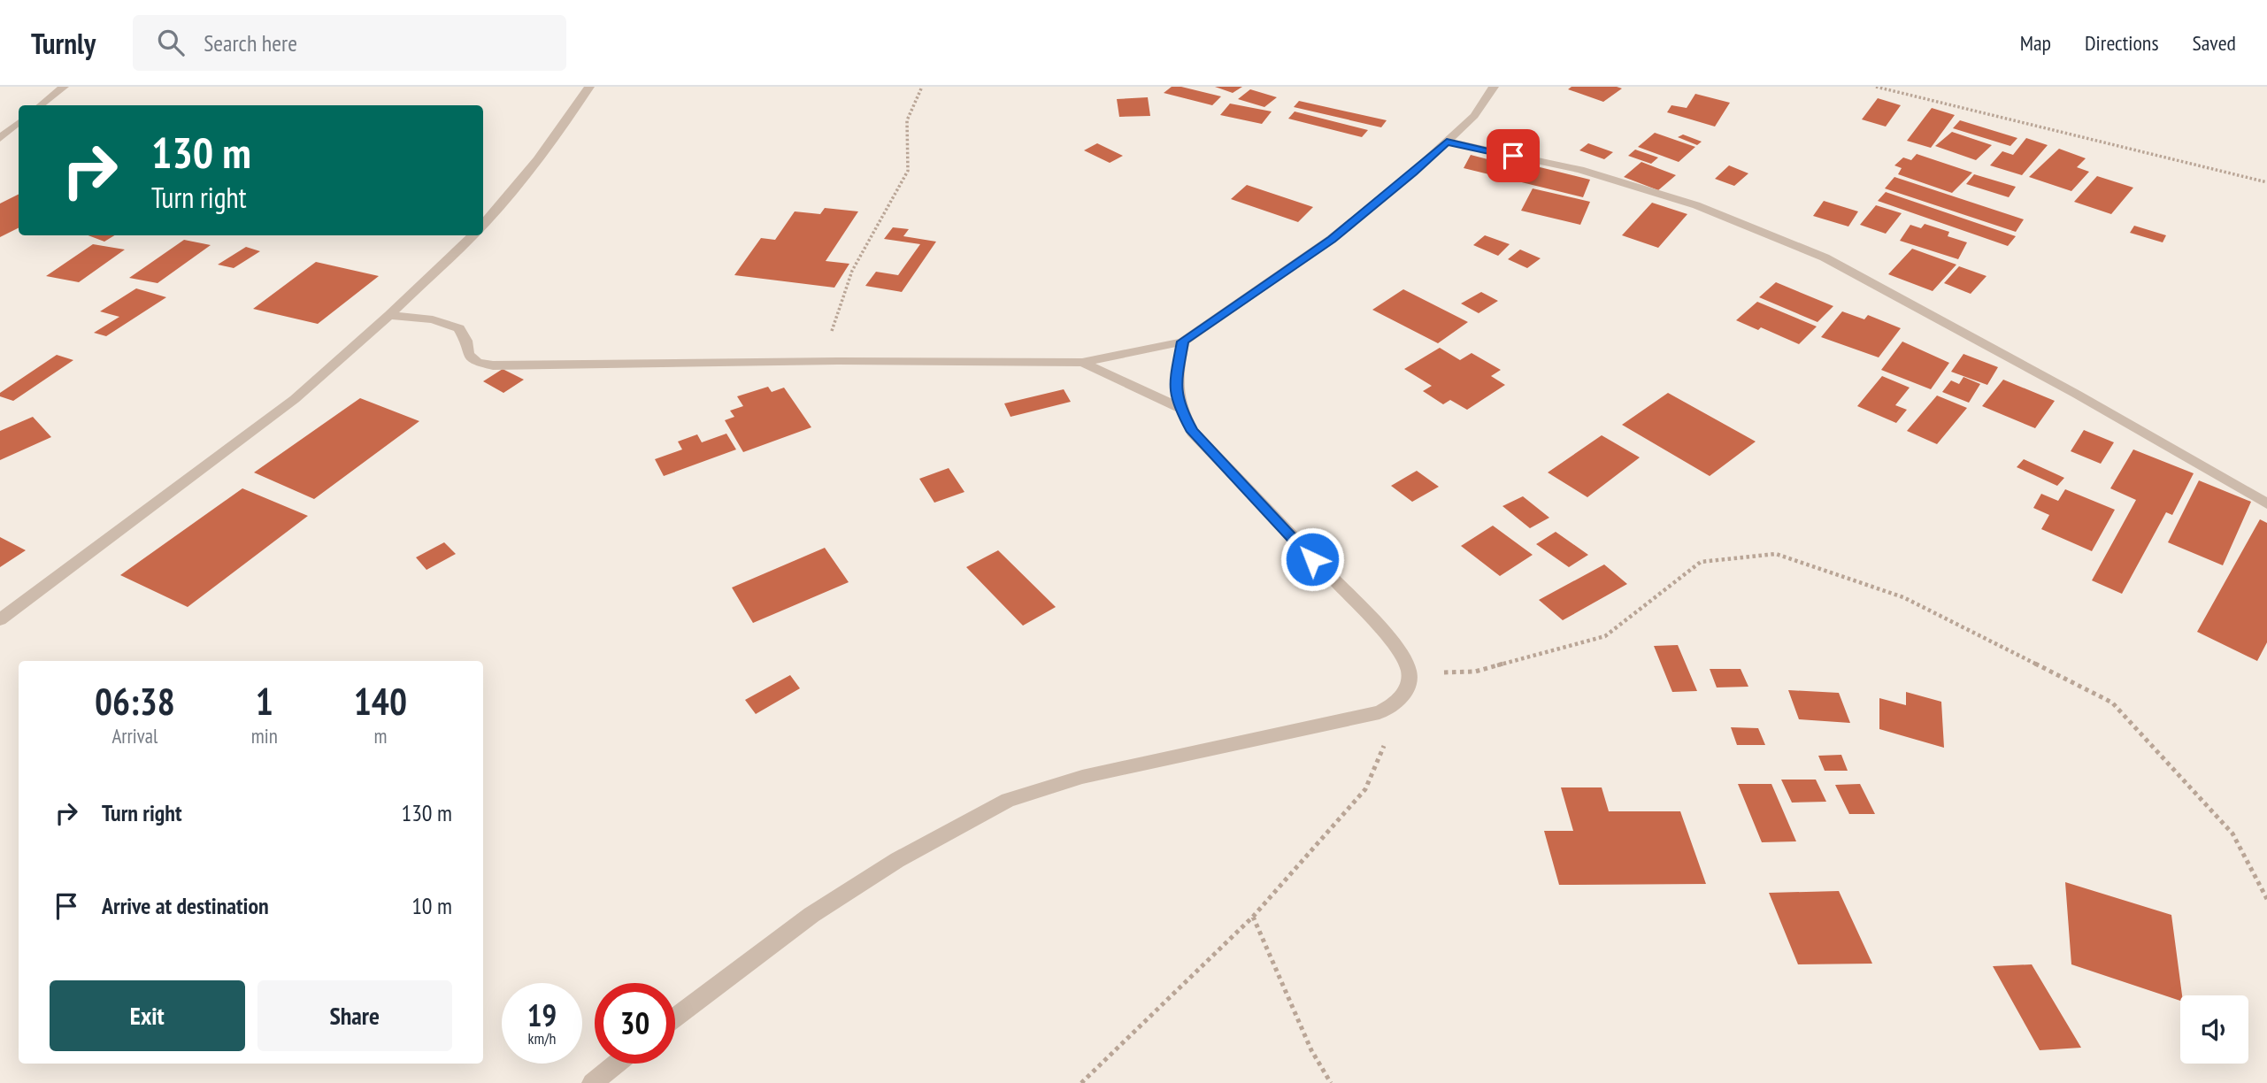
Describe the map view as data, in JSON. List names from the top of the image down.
{
  "page": {
    "header": "Turnly",
    "search": "Search here",
    "nav": ["Map", "Directions", "Saved"],
    "turn": ["130 m", "Turn right"],
    "eta": [
      "06:38",
      "Arrival",
      "1",
      "min",
      "140",
      "m"
    ],
    "list": [
      {
        "name": "Turn right",
        "value": "130 m"
      },
      {
        "name": "Arrive at destination",
        "value": "10 m"
      }
    ],
    "buttons": ["Exit", "Share"],
    "speed": "19 km/h",
    "limit": "30"
  }
}
